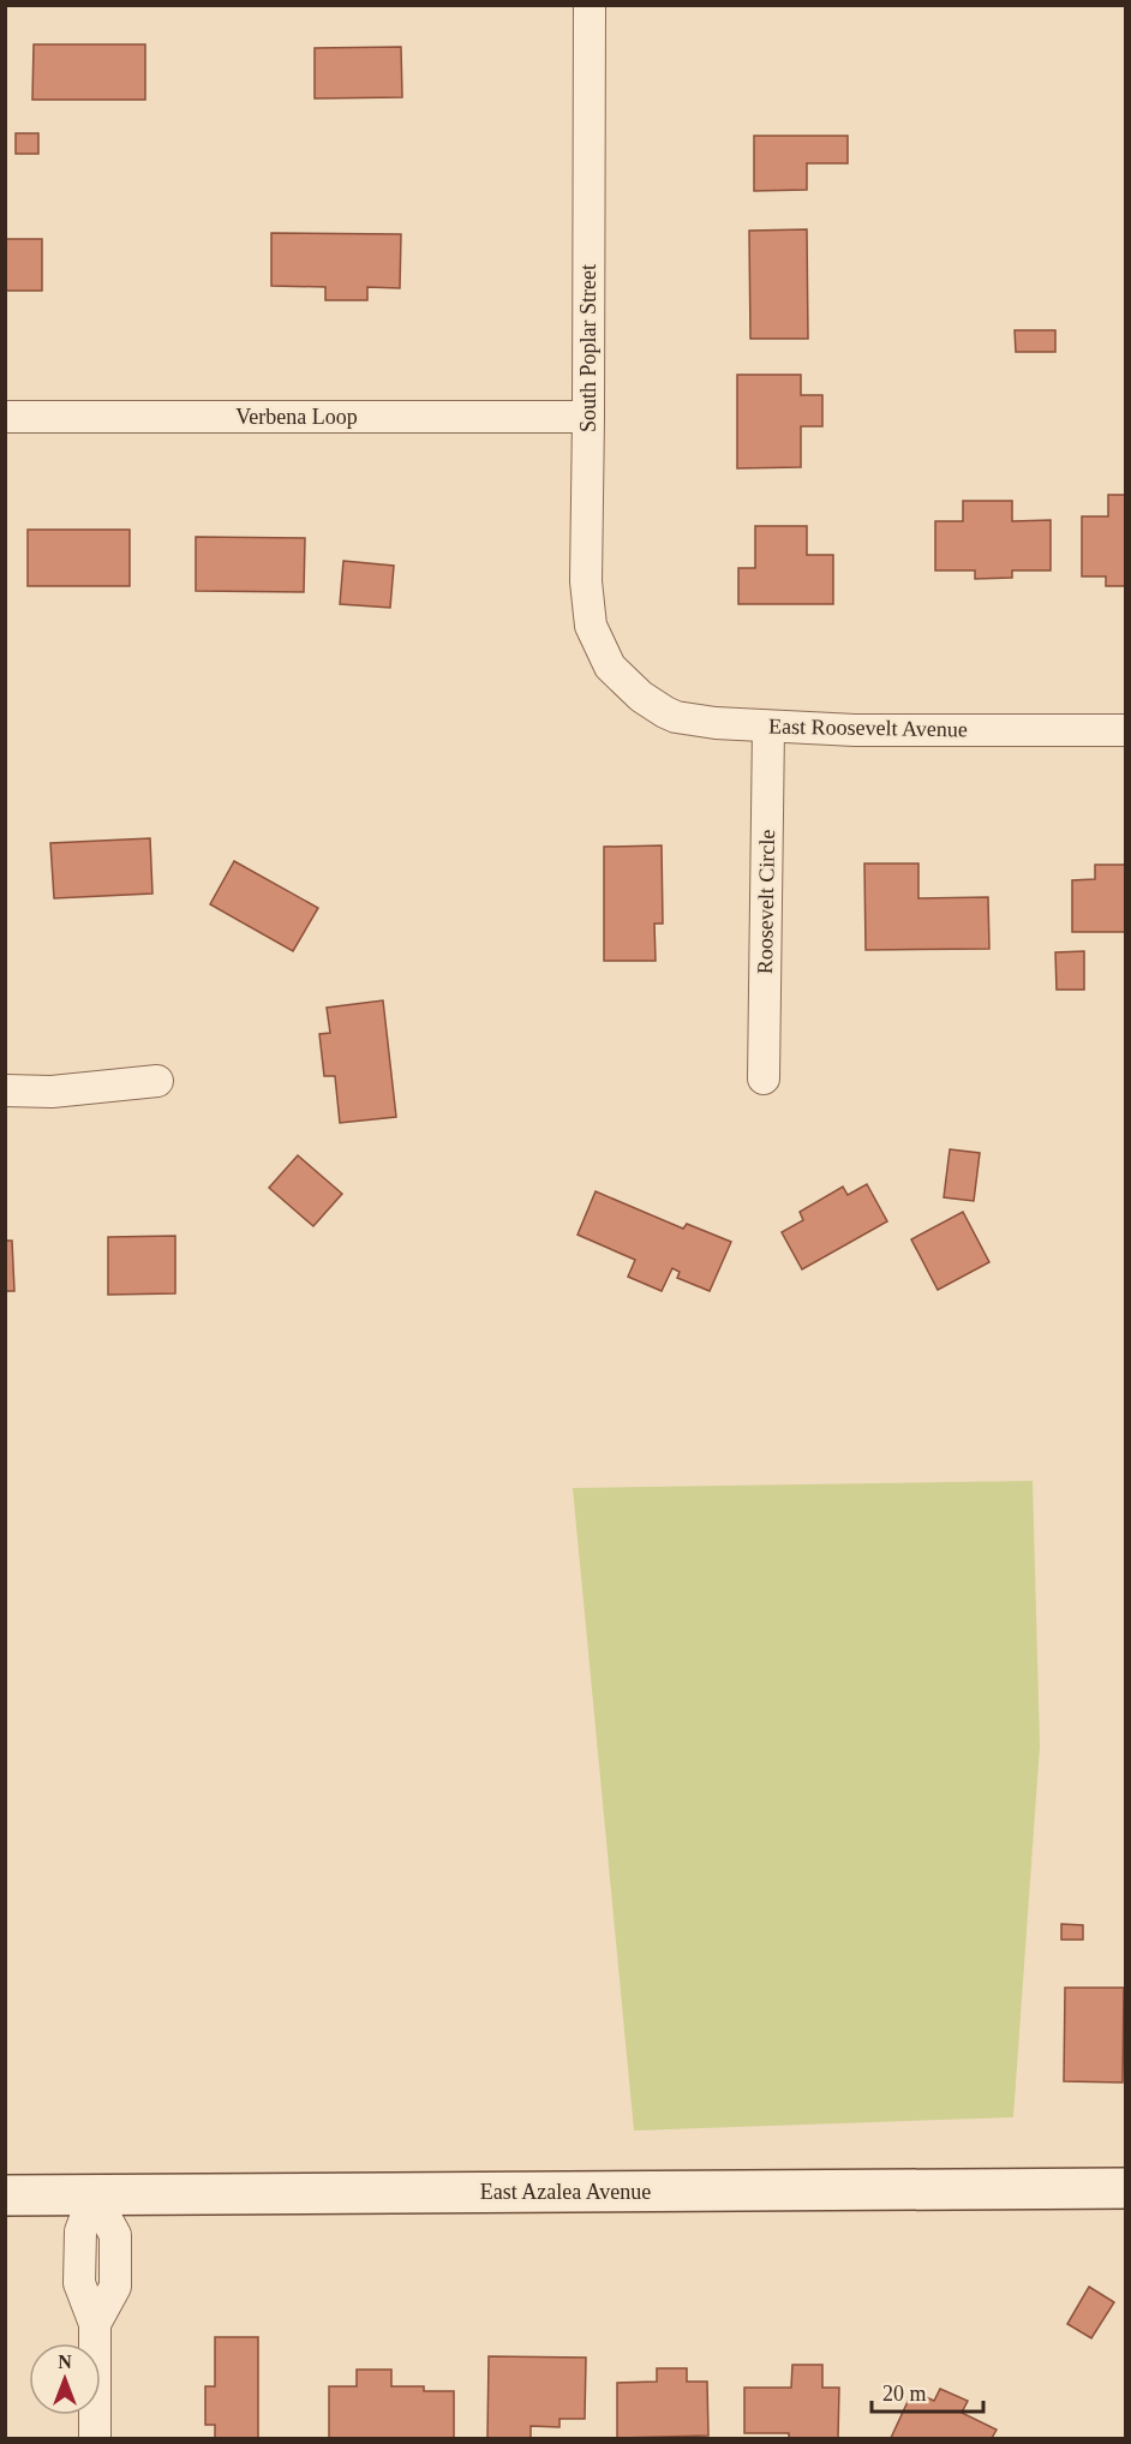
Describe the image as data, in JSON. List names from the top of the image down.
{
  "streets": {
    "street": [
      "South Poplar Street",
      "Verbena Loop",
      "East Roosevelt Avenue",
      "Roosevelt Circle",
      "East Azalea Avenue"
    ]
  },
  "crossings": [
    ["South Poplar Street", "Verbena Loop"],
    ["South Poplar Street", "East Roosevelt Avenue"],
    ["East Roosevelt Avenue", "Roosevelt Circle"]
  ],
  "scale_bar": "20 m",
  "north": "top"
}
